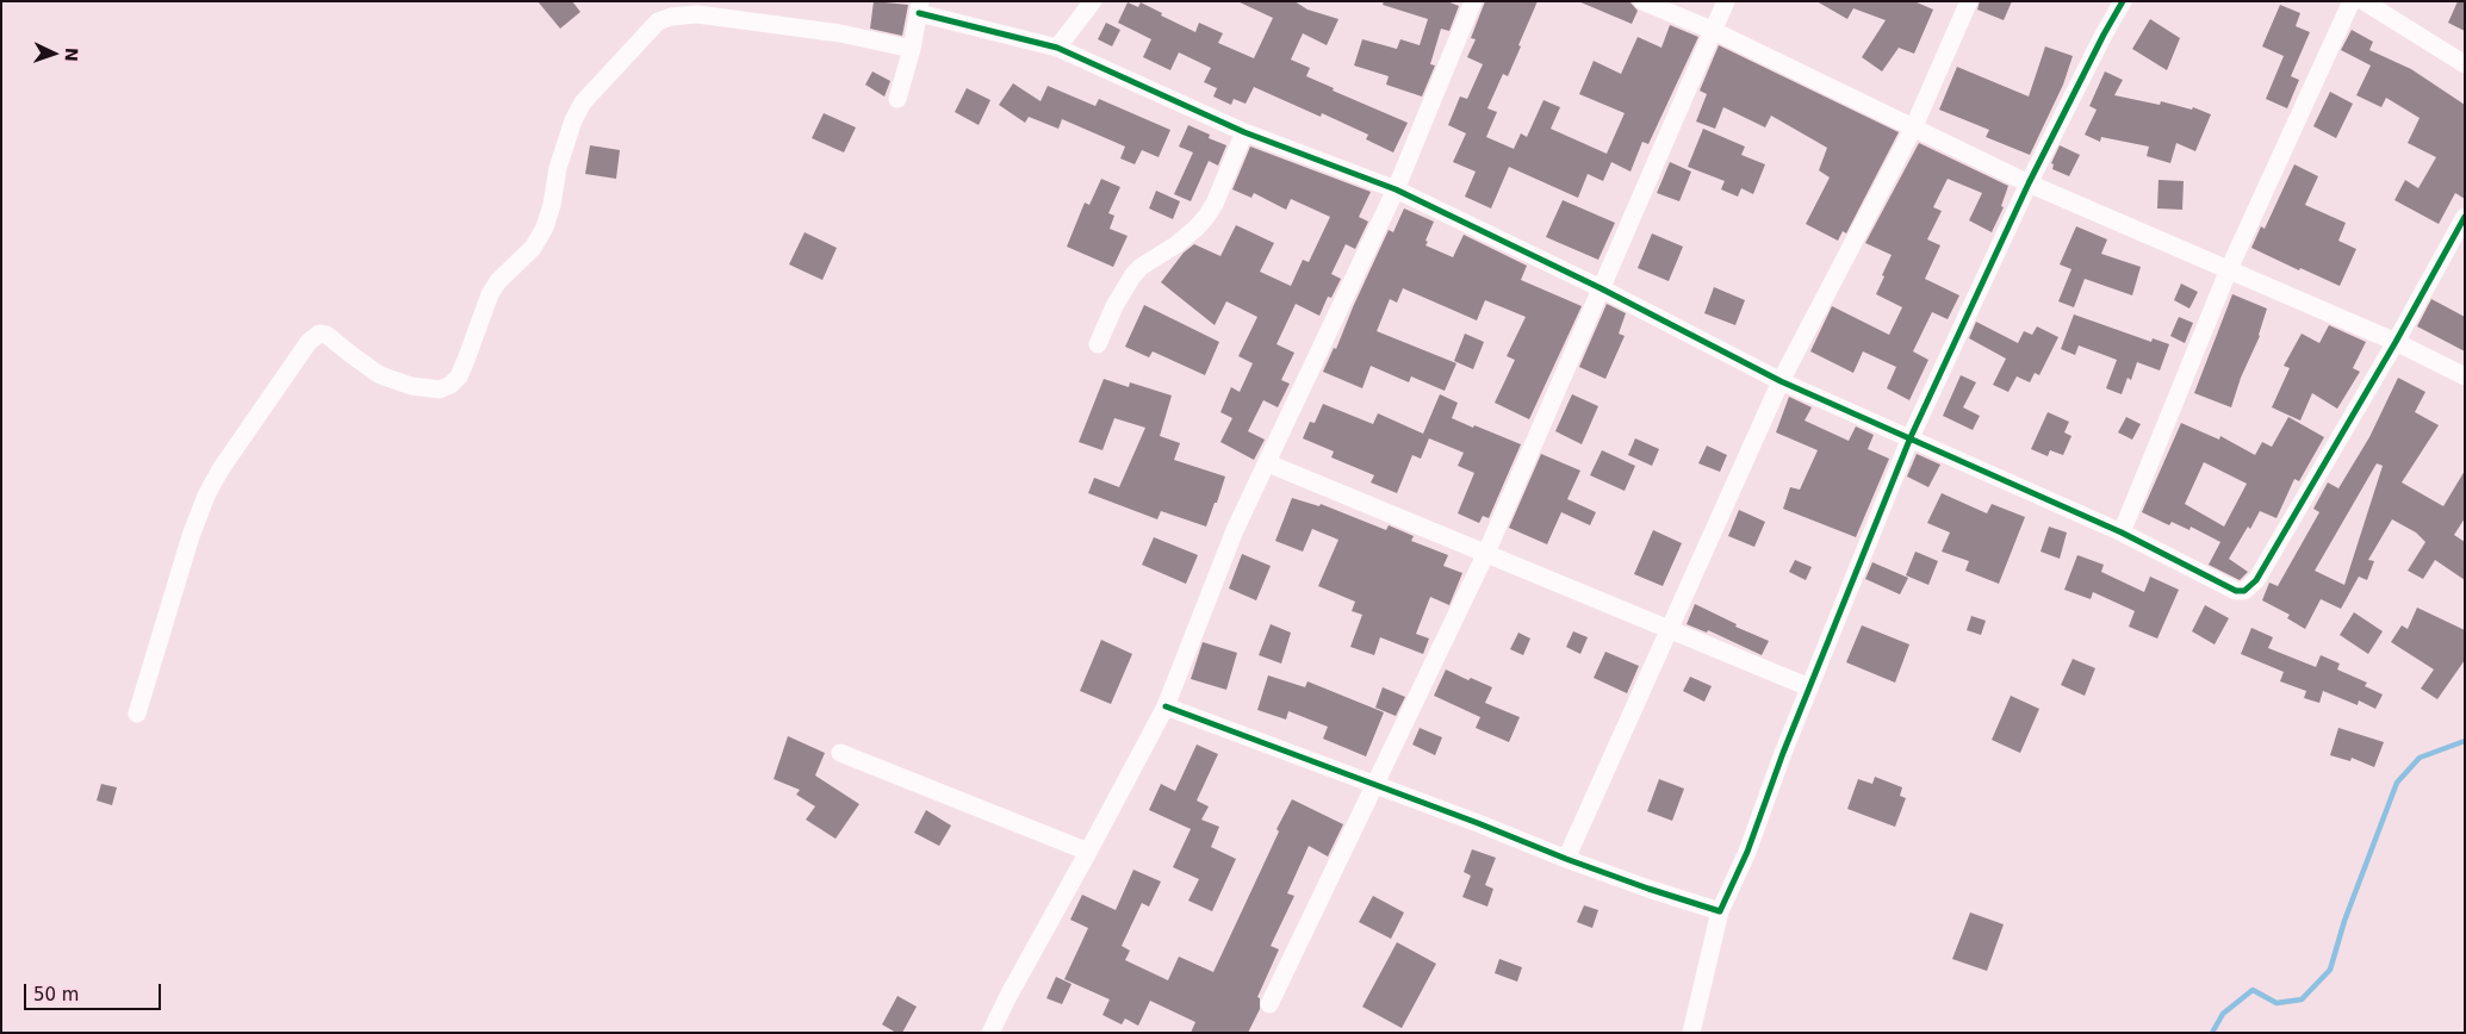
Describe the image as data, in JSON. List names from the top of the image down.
{
  "scale_bar": "50 m",
  "north": "right"
}
